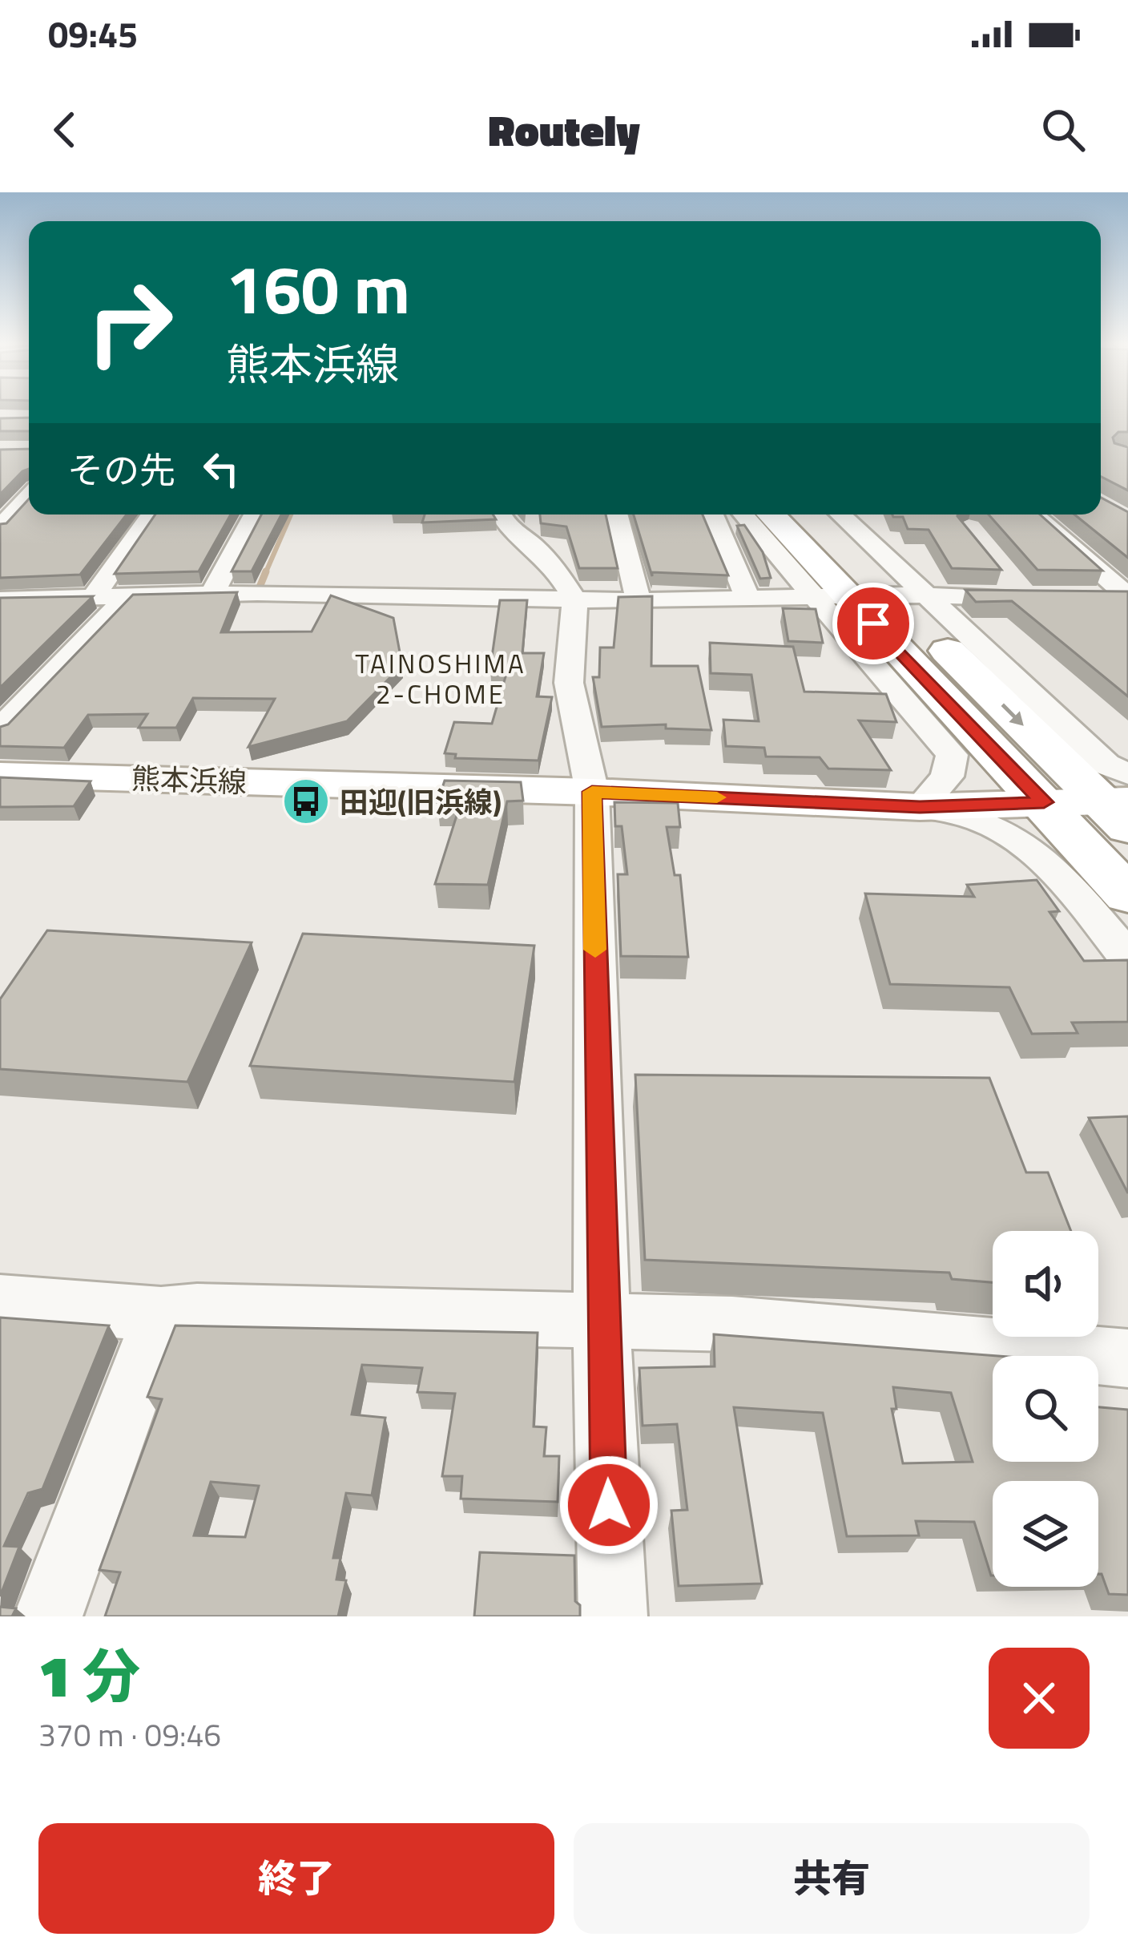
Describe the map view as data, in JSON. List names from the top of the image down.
{
  "streets": {
    "main road": ["熊本浜線"]
  },
  "districts": ["TAINOSHIMA 2-CHOME"],
  "places": {
    "bus stop": ["田迎(旧浜線)"]
  },
  "page": {
    "status": "09:45",
    "header": "Routely",
    "turn": ["160 m", "熊本浜線"],
    "then": "その先",
    "heading": ["1 分", "370 m · 09:46"],
    "buttons": ["終了", "共有"]
  }
}
